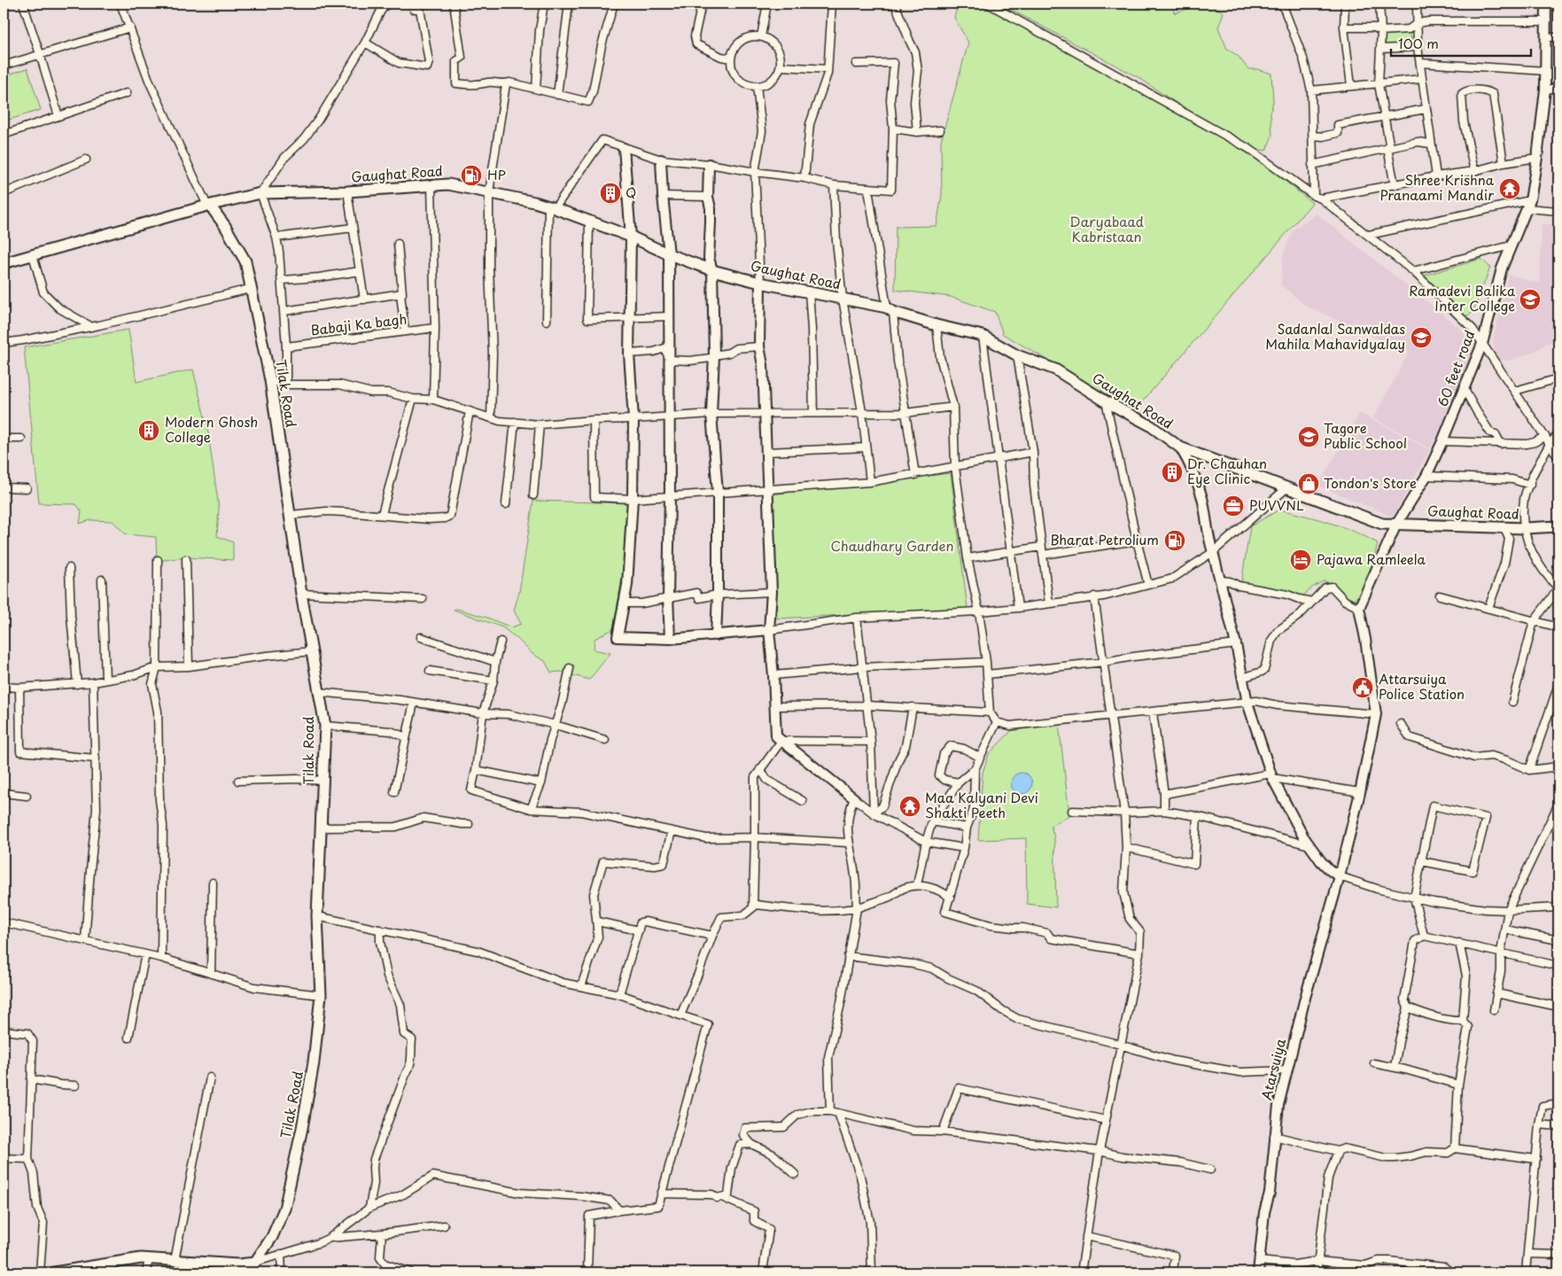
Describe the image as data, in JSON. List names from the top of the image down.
{
  "streets": {
    "main road": ["Gaughat Road", "Tilak Road"],
    "street": ["Babaji Ka bagh", "60 feet road", "Atarsuiya"]
  },
  "crossings": [
    ["Gaughat Road", "60 feet road"],
    ["Gaughat Road", "Tilak Road"]
  ],
  "parks": ["Daryabaad Kabristaan", "Chaudhary Garden"],
  "places": {
    "fuel station": ["HP", "Bharat Petrolium"],
    "temple": ["Shree Krishna Pranaami Mandir", "Maa Kalyani Devi Shakti Peeth"],
    "building": ["Q", "Modern Ghosh College", "Dr. Chauhan Eye Clinic"],
    "school or university": ["Ramadevi Balika Inter College", "Sadanlal Sanwaldas Mahila Mahavidyalay", "Tagore Public School"],
    "shop": ["Tondon's Store"],
    "office": ["PUVVNL"],
    "hotel": ["Pajawa Ramleela"],
    "public building": ["Attarsuiya Police Station"]
  },
  "scale_bar": "100 m"
}
